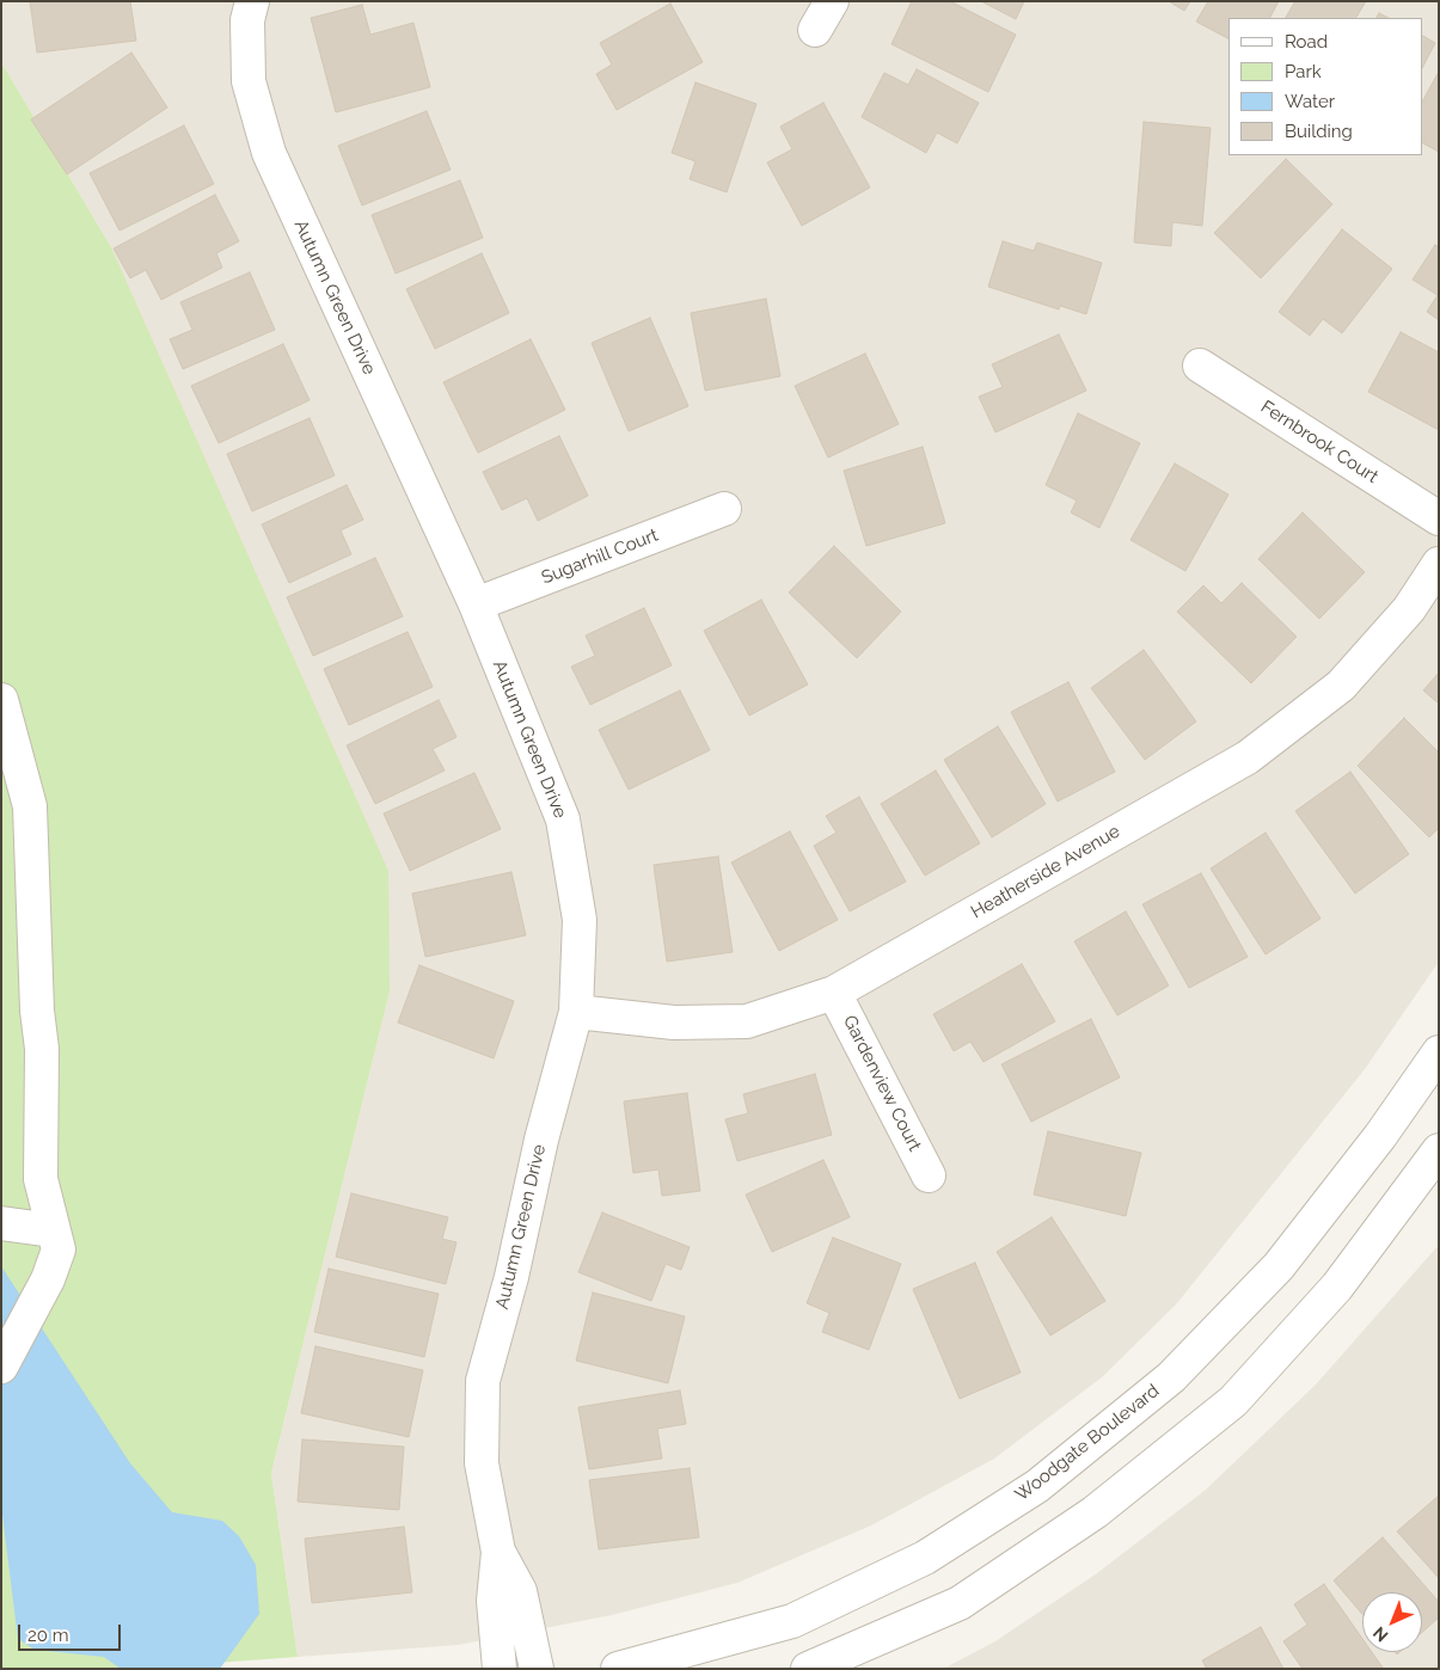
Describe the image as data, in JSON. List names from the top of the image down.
{
  "streets": {
    "street": [
      "Autumn Green Drive",
      "Fernbrook Court",
      "Sugarhill Court",
      "Heatherside Avenue",
      "Gardenview Court",
      "Woodgate Boulevard"
    ]
  },
  "crossings": [
    ["Autumn Green Drive", "Sugarhill Court"],
    ["Autumn Green Drive", "Heatherside Avenue"],
    ["Heatherside Avenue", "Gardenview Court"]
  ],
  "legend": [
    "Road",
    "Park",
    "Water",
    "Building"
  ],
  "scale_bar": "20 m",
  "north": "bottom left"
}
